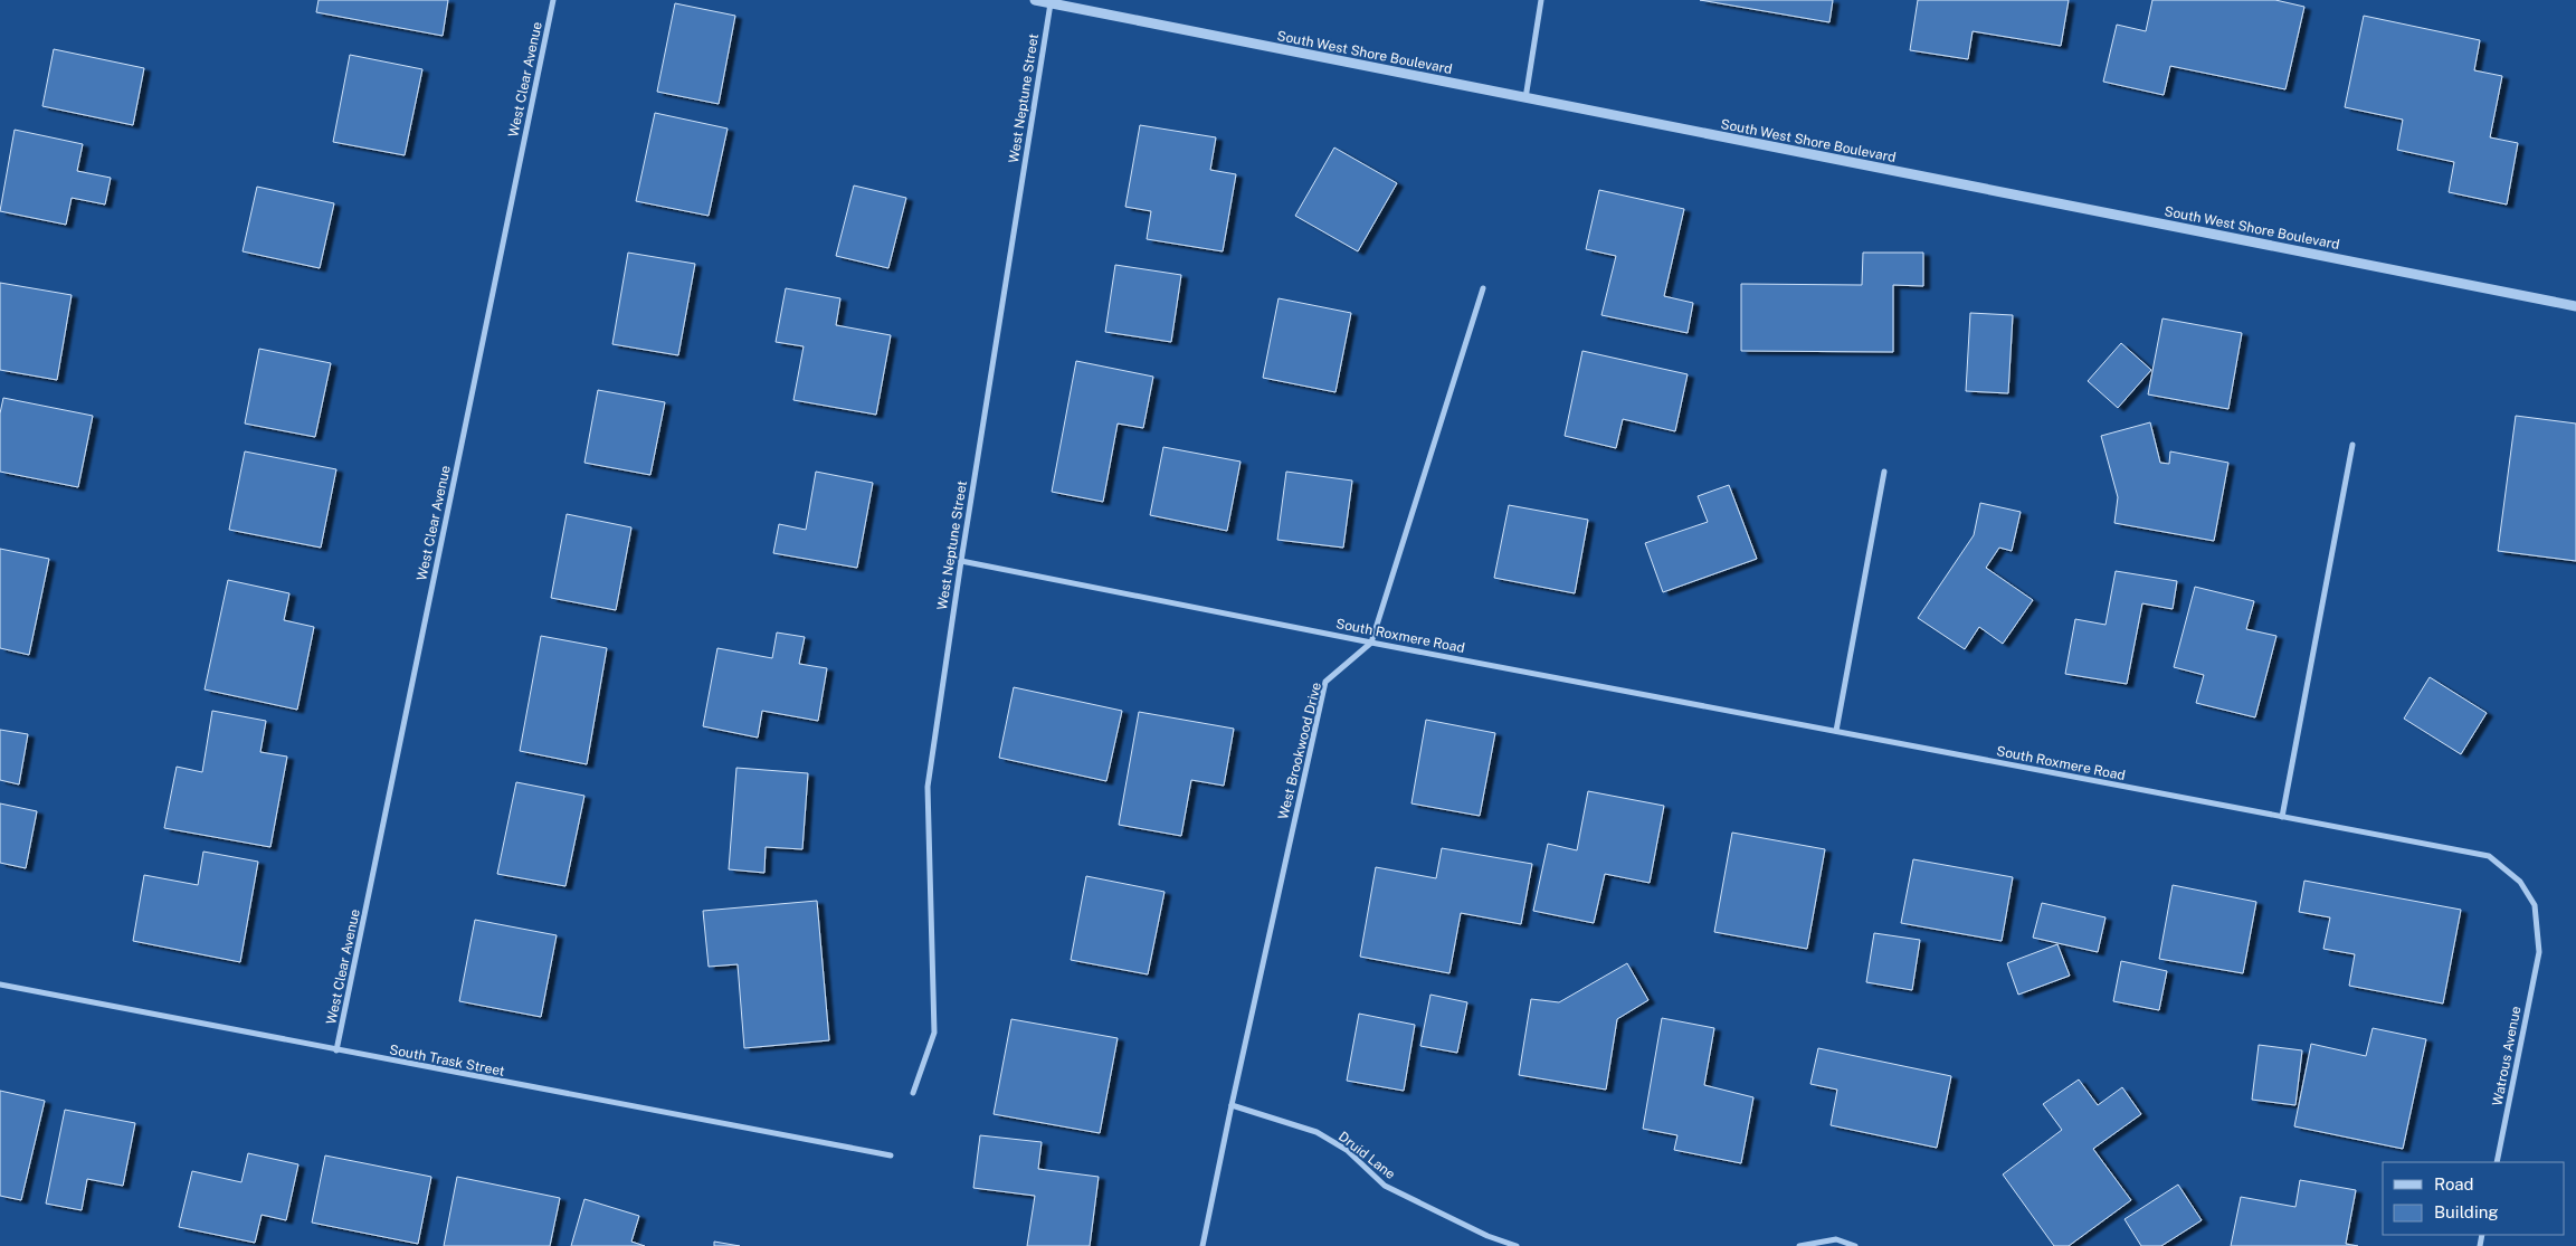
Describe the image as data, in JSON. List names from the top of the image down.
{
  "streets": {
    "street": [
      "South West Shore Boulevard",
      "West Clear Avenue",
      "West Neptune Street",
      "South Roxmere Road",
      "West Brookwood Drive",
      "Watrous Avenue",
      "South Trask Street",
      "Druid Lane"
    ]
  },
  "crossings": [
    ["South West Shore Boulevard", "West Neptune Street"],
    ["West Clear Avenue", "South Trask Street"],
    ["West Neptune Street", "South Roxmere Road"],
    ["South Roxmere Road", "West Brookwood Drive"],
    ["South Roxmere Road", "Watrous Avenue"],
    ["West Brookwood Drive", "Druid Lane"]
  ],
  "legend": ["Road", "Building"]
}
